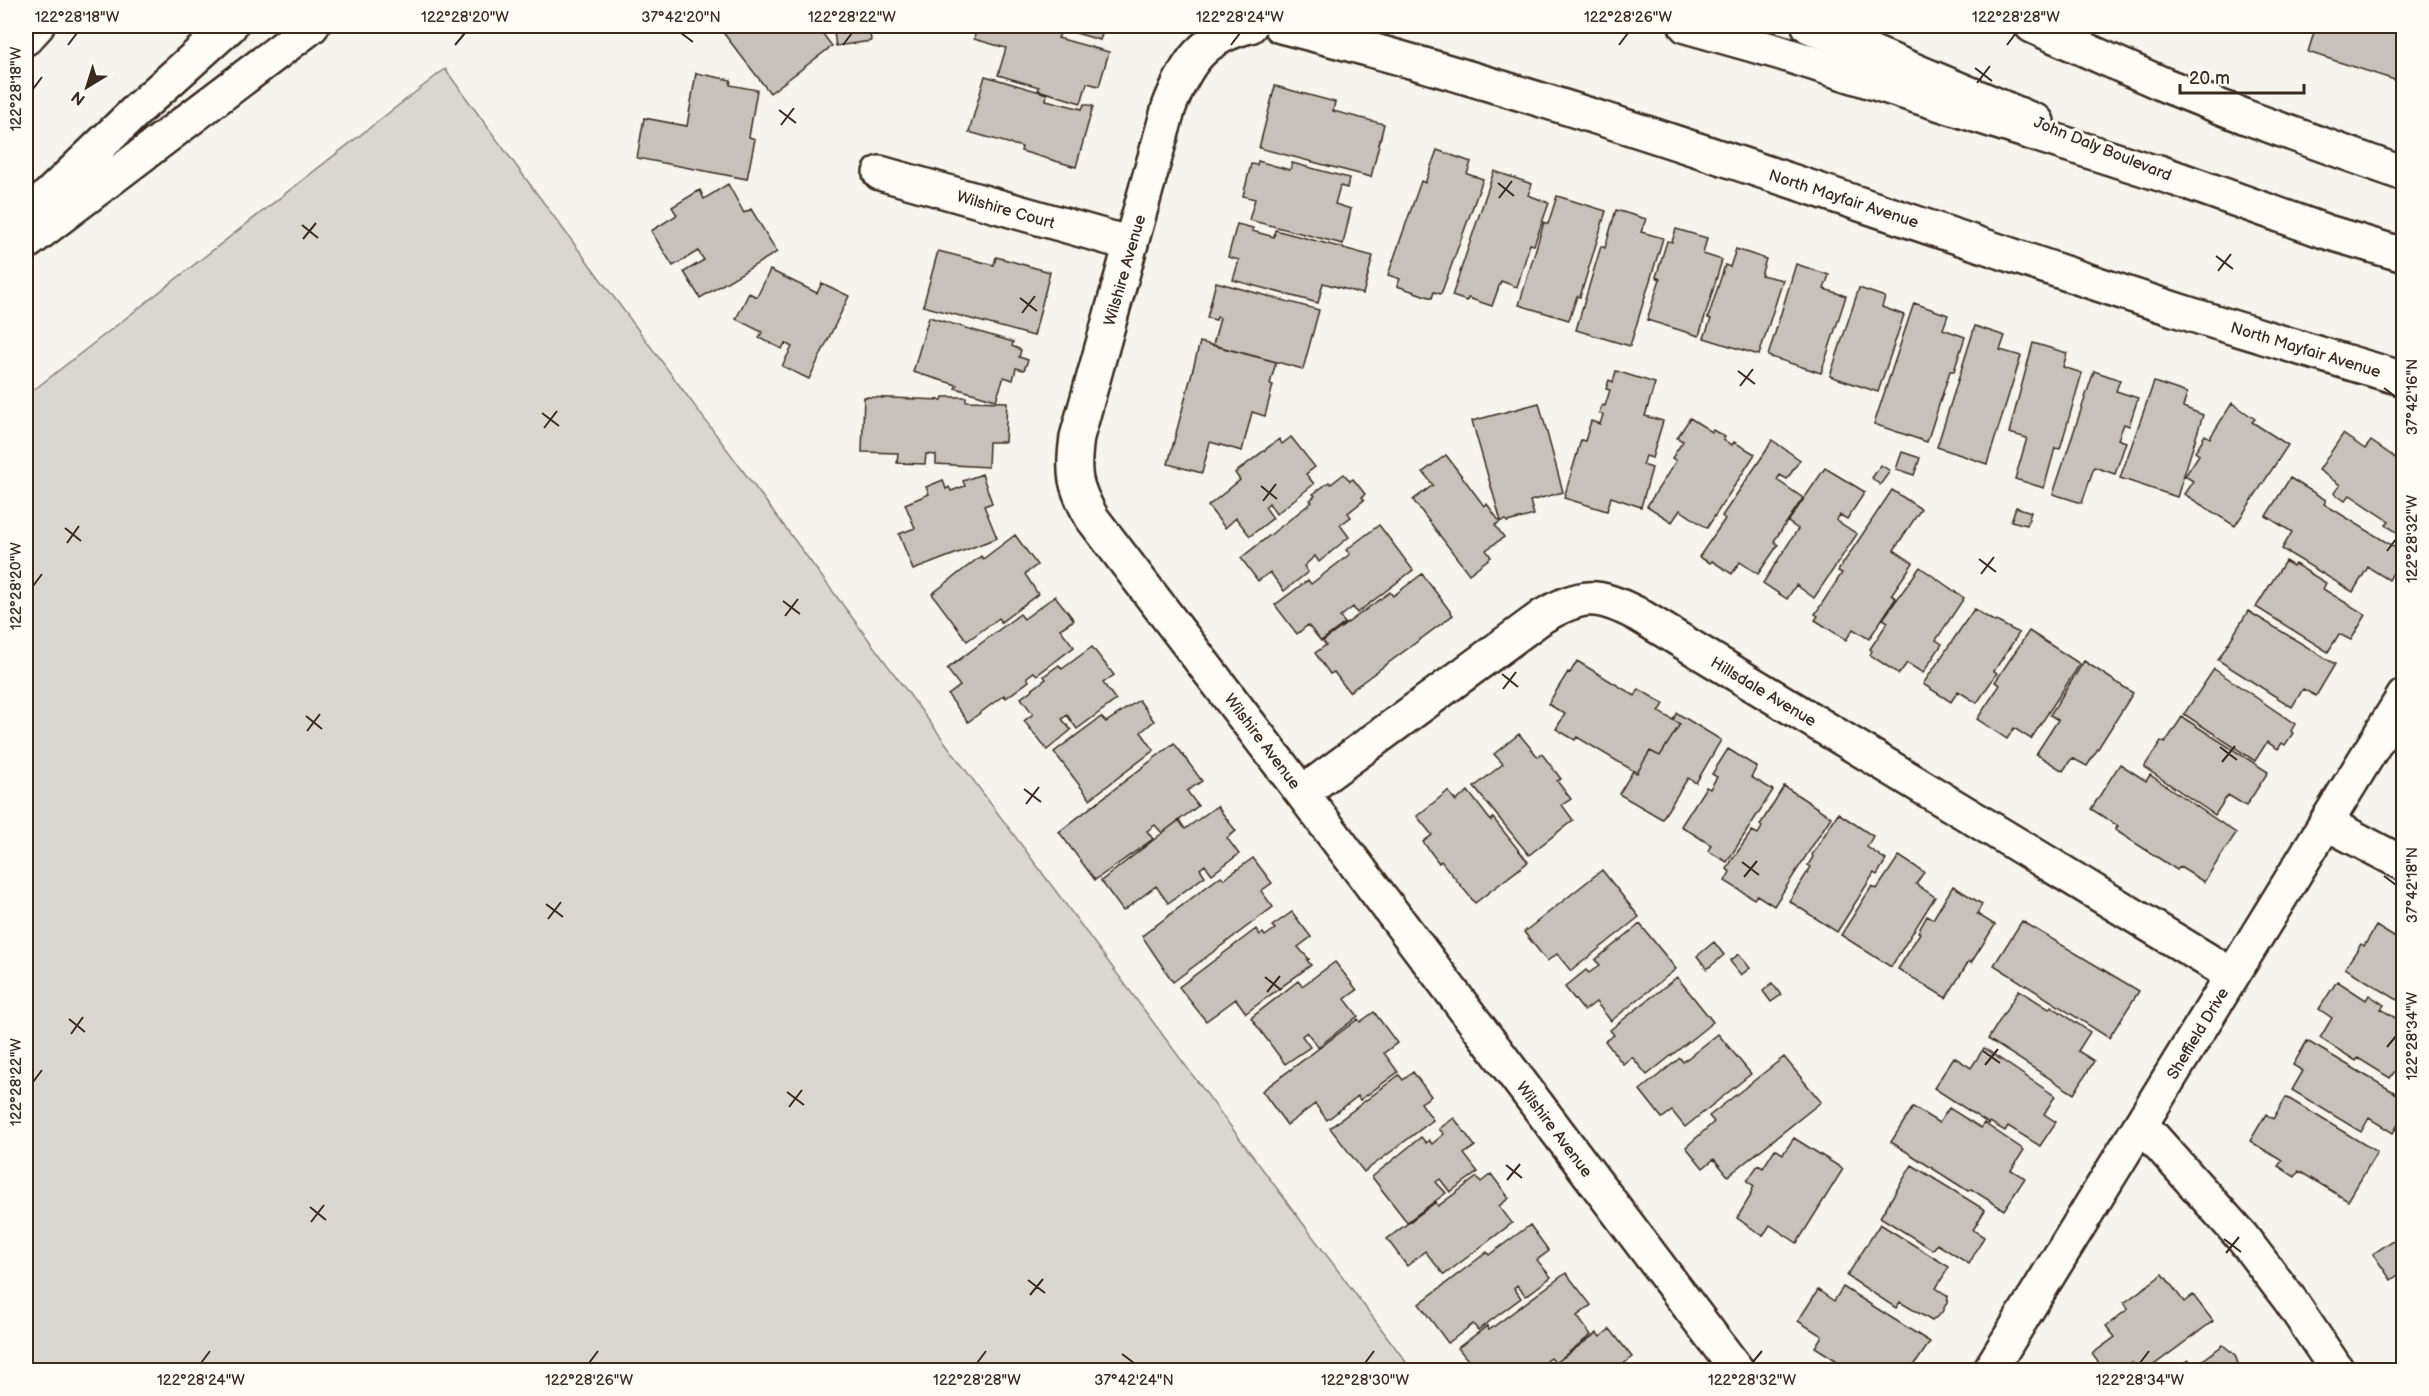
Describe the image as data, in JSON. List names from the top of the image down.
{
  "streets": {
    "main road": [
      "John Daly Boulevard",
      "North Mayfair Avenue",
      "Wilshire Court",
      "Wilshire Avenue",
      "Hillsdale Avenue",
      "Sheffield Drive"
    ]
  },
  "crossings": [
    ["Wilshire Court", "Wilshire Avenue"],
    ["Wilshire Avenue", "Hillsdale Avenue"],
    ["Hillsdale Avenue", "Sheffield Drive"]
  ],
  "scale_bar": "20 m",
  "north": "bottom left",
  "coordinates": [
    "122°28'18\"W",
    "122°28'20\"W",
    "37°42'20\"N",
    "122°28'22\"W",
    "122°28'24\"W",
    "122°28'26\"W",
    "122°28'28\"W",
    "37°42'16\"N",
    "122°28'32\"W",
    "37°42'18\"N",
    "122°28'34\"W",
    "37°42'24\"N",
    "122°28'30\"W"
  ]
}
